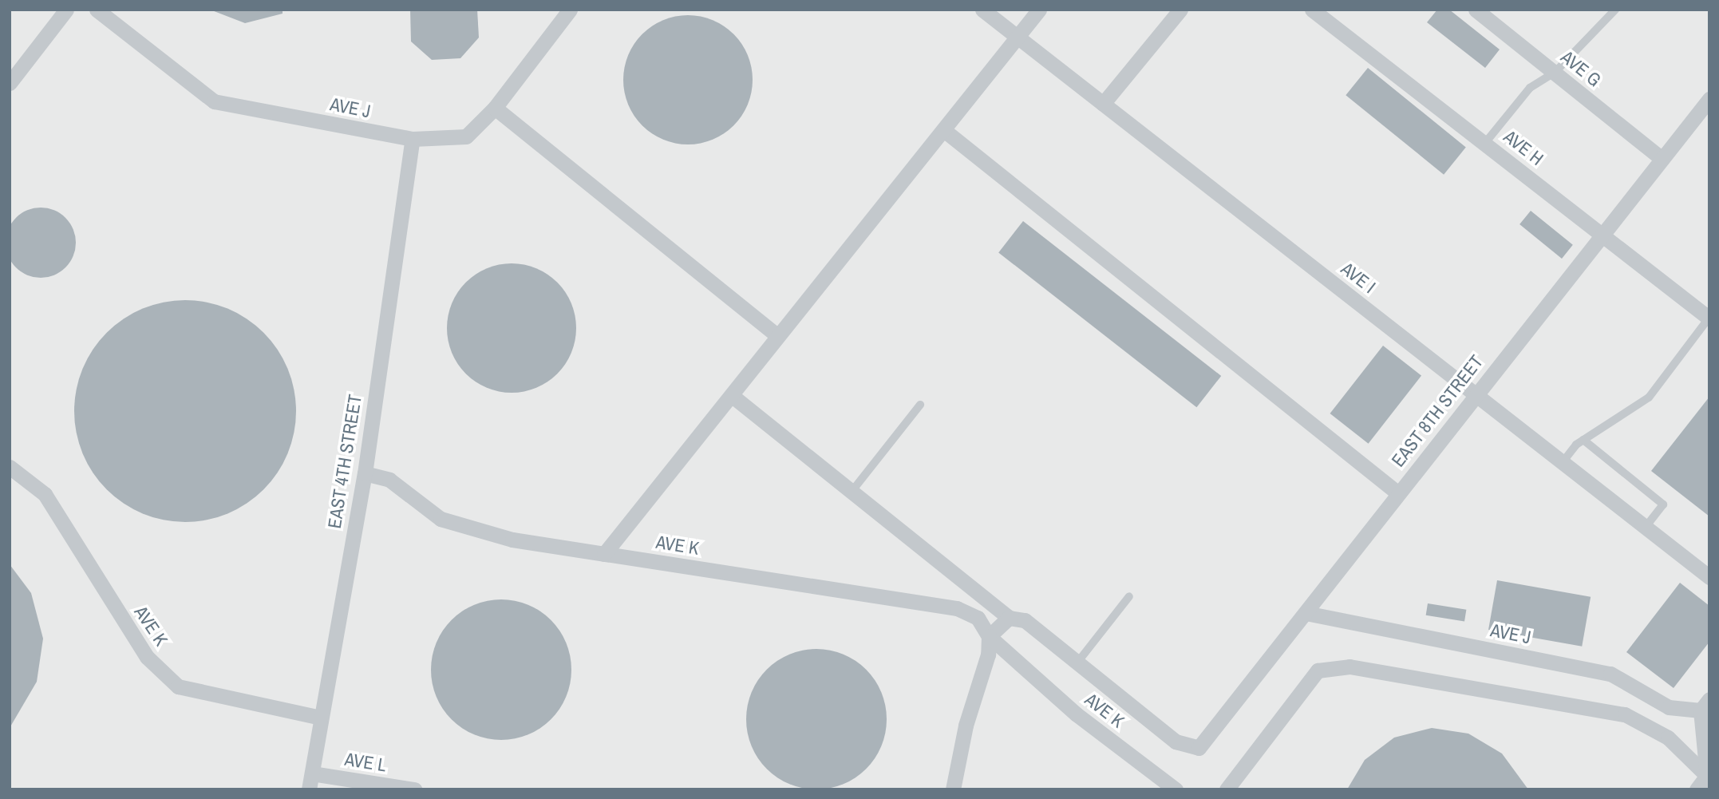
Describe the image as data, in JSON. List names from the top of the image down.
{
  "streets": {
    "street": [
      "AVE G",
      "AVE J",
      "AVE H",
      "AVE I",
      "EAST 8TH STREET",
      "EAST 4TH STREET",
      "AVE K",
      "AVE L"
    ]
  },
  "crossings": [
    ["AVE G", "EAST 8TH STREET"],
    ["AVE J", "EAST 8TH STREET"],
    ["AVE J", "EAST 4TH STREET"],
    ["AVE H", "EAST 8TH STREET"],
    ["AVE I", "EAST 8TH STREET"],
    ["EAST 4TH STREET", "AVE K"],
    ["EAST 4TH STREET", "AVE L"]
  ]
}
